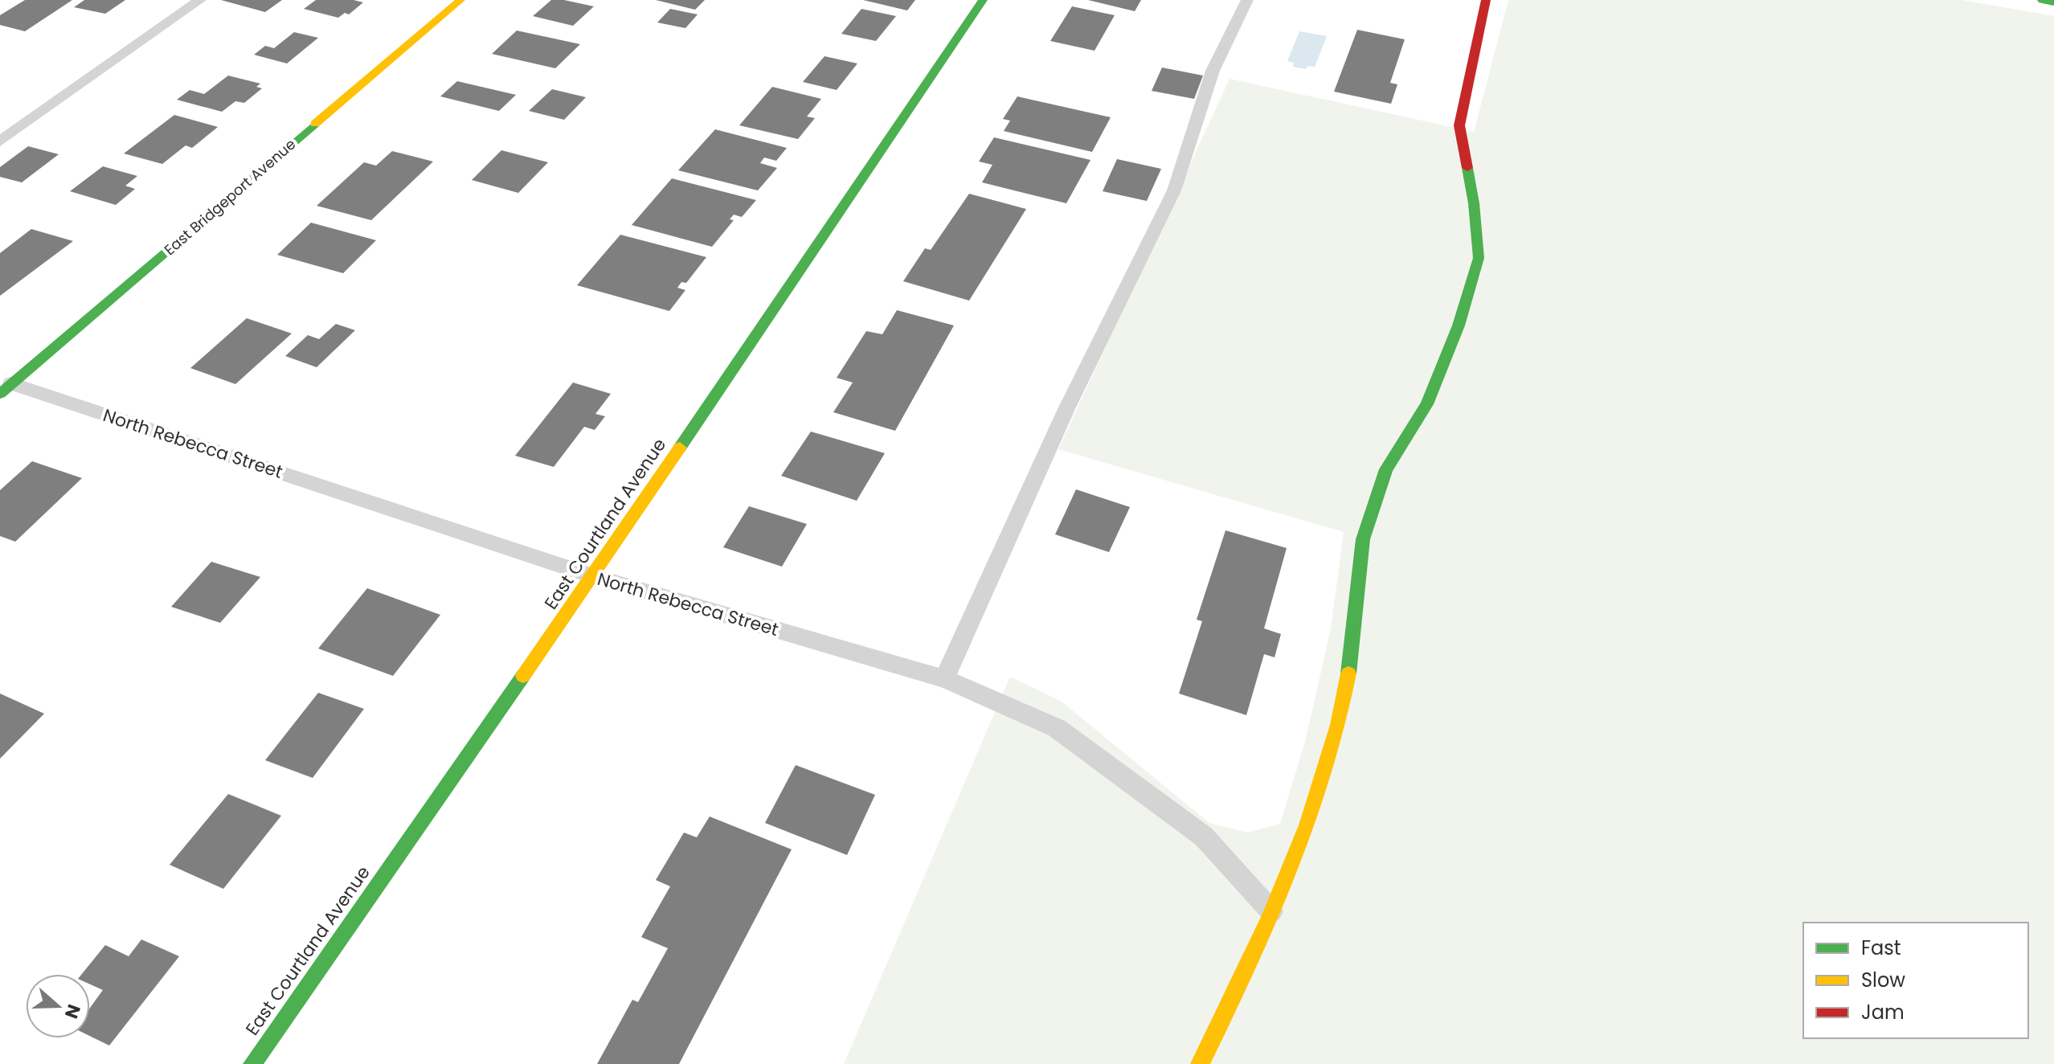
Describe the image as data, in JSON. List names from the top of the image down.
{
  "streets": {
    "street": ["East Bridgeport Avenue", "East Courtland Avenue"],
    "lane": ["North Rebecca Street"]
  },
  "crossings": [
    ["East Bridgeport Avenue", "North Rebecca Street"],
    ["North Rebecca Street", "East Courtland Avenue"]
  ],
  "legend": ["Fast", "Slow", "Jam"],
  "north": "right"
}
